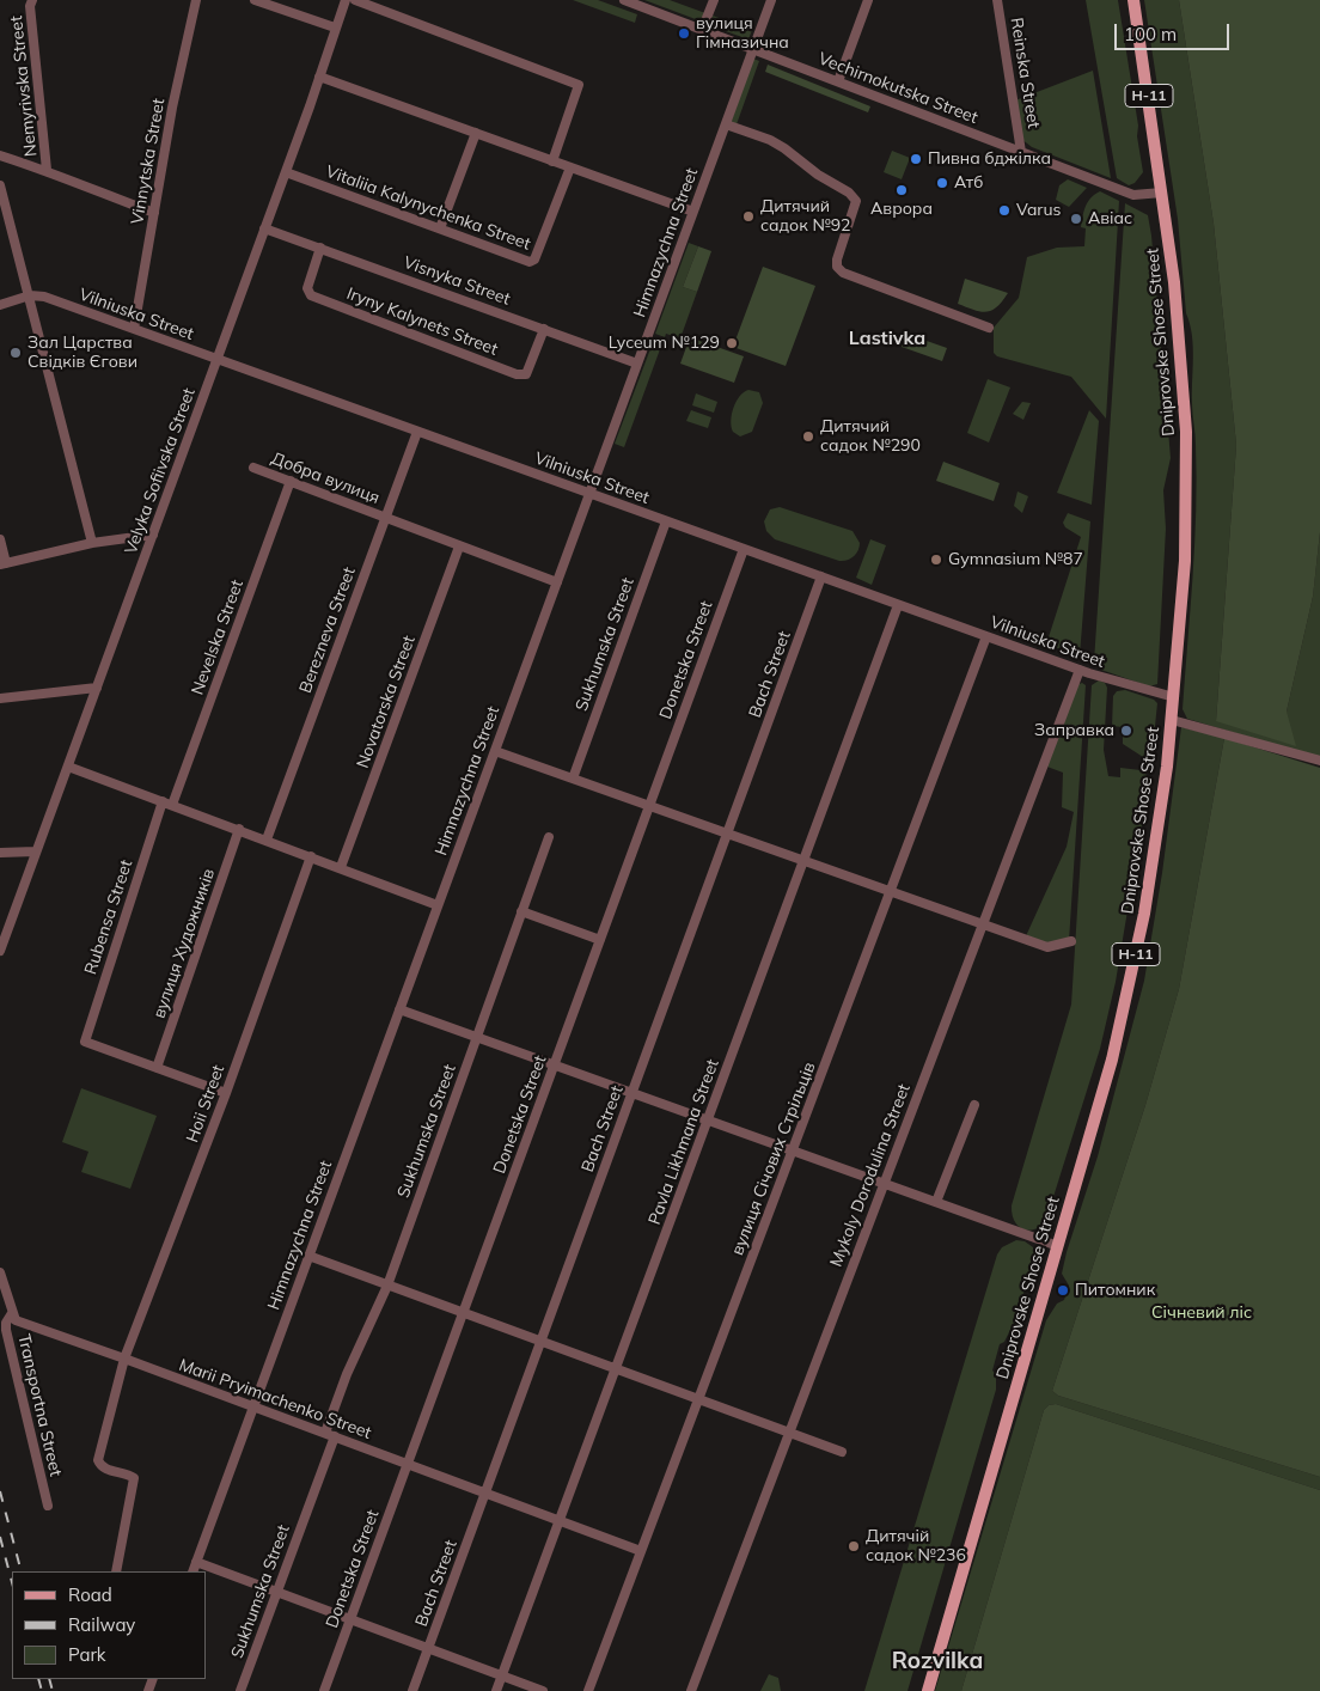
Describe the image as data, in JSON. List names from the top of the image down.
{
  "streets": {
    "main road": ["Н-11", "Dniprovske Shose Street"],
    "street": [
      "Reinska Street",
      "Nemyrivska Street",
      "Vechirnokutska Street",
      "Vinnytska Street",
      "Vitaliia Kalynychenka Street",
      "Himnazychna Street",
      "Visnyka Street",
      "Vilniuska Street",
      "Iryny Kalynets Street",
      "Velyka Sofiivska Street",
      "Добра вулиця",
      "Berezneva Street",
      "Nevelska Street",
      "Sukhumska Street",
      "Donetska Street",
      "Bach Street",
      "Novatorska Street",
      "Rubensa Street",
      "вулиця Художників",
      "Hoii Street",
      "Pavla Likhmana Street",
      "вулиця Січових Стрільців",
      "Mykoly Dorodulina Street",
      "Marii Pryimachenko Street",
      "Transportna Street"
    ]
  },
  "crossings": [
    ["Reinska Street", "Vechirnokutska Street"],
    ["Vechirnokutska Street", "Himnazychna Street"],
    ["Vechirnokutska Street", "Dniprovske Shose Street"],
    ["Vinnytska Street", "Vilniuska Street"],
    ["Vitaliia Kalynychenka Street", "Velyka Sofiivska Street"],
    ["Himnazychna Street", "Visnyka Street"],
    ["Himnazychna Street", "Vilniuska Street"],
    ["Himnazychna Street", "Marii Pryimachenko Street"],
    ["Visnyka Street", "Iryny Kalynets Street"],
    ["Visnyka Street", "Velyka Sofiivska Street"],
    ["Vilniuska Street", "Dniprovske Shose Street"],
    ["Vilniuska Street", "Velyka Sofiivska Street"],
    ["Vilniuska Street", "Berezneva Street"],
    ["Vilniuska Street", "Sukhumska Street"],
    ["Vilniuska Street", "Donetska Street"],
    ["Vilniuska Street", "Bach Street"],
    ["Vilniuska Street", "Pavla Likhmana Street"],
    ["Vilniuska Street", "вулиця Січових Стрільців"],
    ["Vilniuska Street", "Mykoly Dorodulina Street"],
    ["Добра вулиця", "Berezneva Street"],
    ["Добра вулиця", "Nevelska Street"],
    ["Nevelska Street", "Rubensa Street"],
    ["Sukhumska Street", "Marii Pryimachenko Street"],
    ["Donetska Street", "Marii Pryimachenko Street"],
    ["Bach Street", "Marii Pryimachenko Street"],
    ["Rubensa Street", "вулиця Художників"],
    ["Hoii Street", "Marii Pryimachenko Street"],
    ["Hoii Street", "Transportna Street"],
    ["Pavla Likhmana Street", "Marii Pryimachenko Street"],
    ["вулиця Січових Стрільців", "Marii Pryimachenko Street"],
    ["Marii Pryimachenko Street", "Transportna Street"]
  ],
  "districts": ["Lastivka", "Rozvilka"],
  "parks": ["Січневий ліс"],
  "places": [
    "вулиця Гімназична",
    "Пивна бджілка",
    "Атб",
    "Аврора",
    "Varus",
    "Дитячий садок №92",
    "Авіас",
    "Lyceum №129",
    "Зал Царства Свідків Єгови",
    "Дитячий садок №290",
    "Gymnasium №87",
    "Заправка",
    "Питомник",
    "Дитячій садок №236"
  ],
  "legend": ["Road", "Railway", "Park"],
  "scale_bar": "100 m"
}
